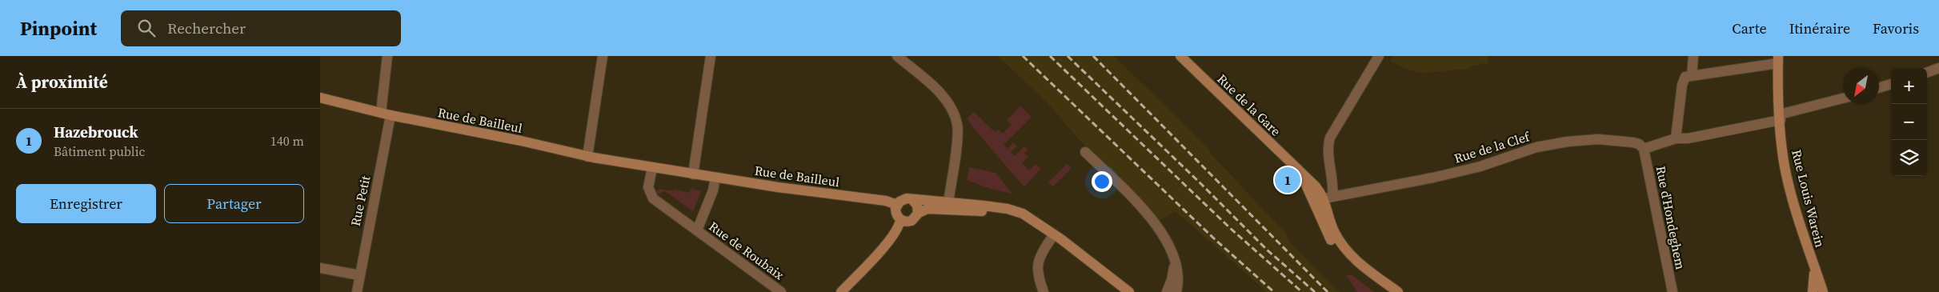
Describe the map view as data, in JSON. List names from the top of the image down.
{
  "streets": {
    "main road": ["Rue de la Gare", "Rue de Bailleul", "Rue Louis Warein"],
    "street": [
      "Rue de la Clef",
      "Rue Petit",
      "Rue d'Hondeghem",
      "Rue de Roubaix"
    ]
  },
  "crossings": [
    ["Rue de la Gare", "Rue de la Clef"],
    ["Rue de Bailleul", "Rue Petit"],
    ["Rue de Bailleul", "Rue de Roubaix"],
    ["Rue de la Clef", "Rue d'Hondeghem"]
  ],
  "north": "bottom left",
  "page": {
    "header": "Pinpoint",
    "search": "Rechercher",
    "nav": ["Carte", "Itinéraire", "Favoris"],
    "heading": "À proximité",
    "map_buttons": ["+", "−"],
    "list": [
      {
        "mark": "1",
        "name": "Hazebrouck",
        "note": "Bâtiment public",
        "value": "140 m"
      }
    ],
    "pins": "1",
    "buttons": ["Enregistrer", "Partager"]
  }
}
